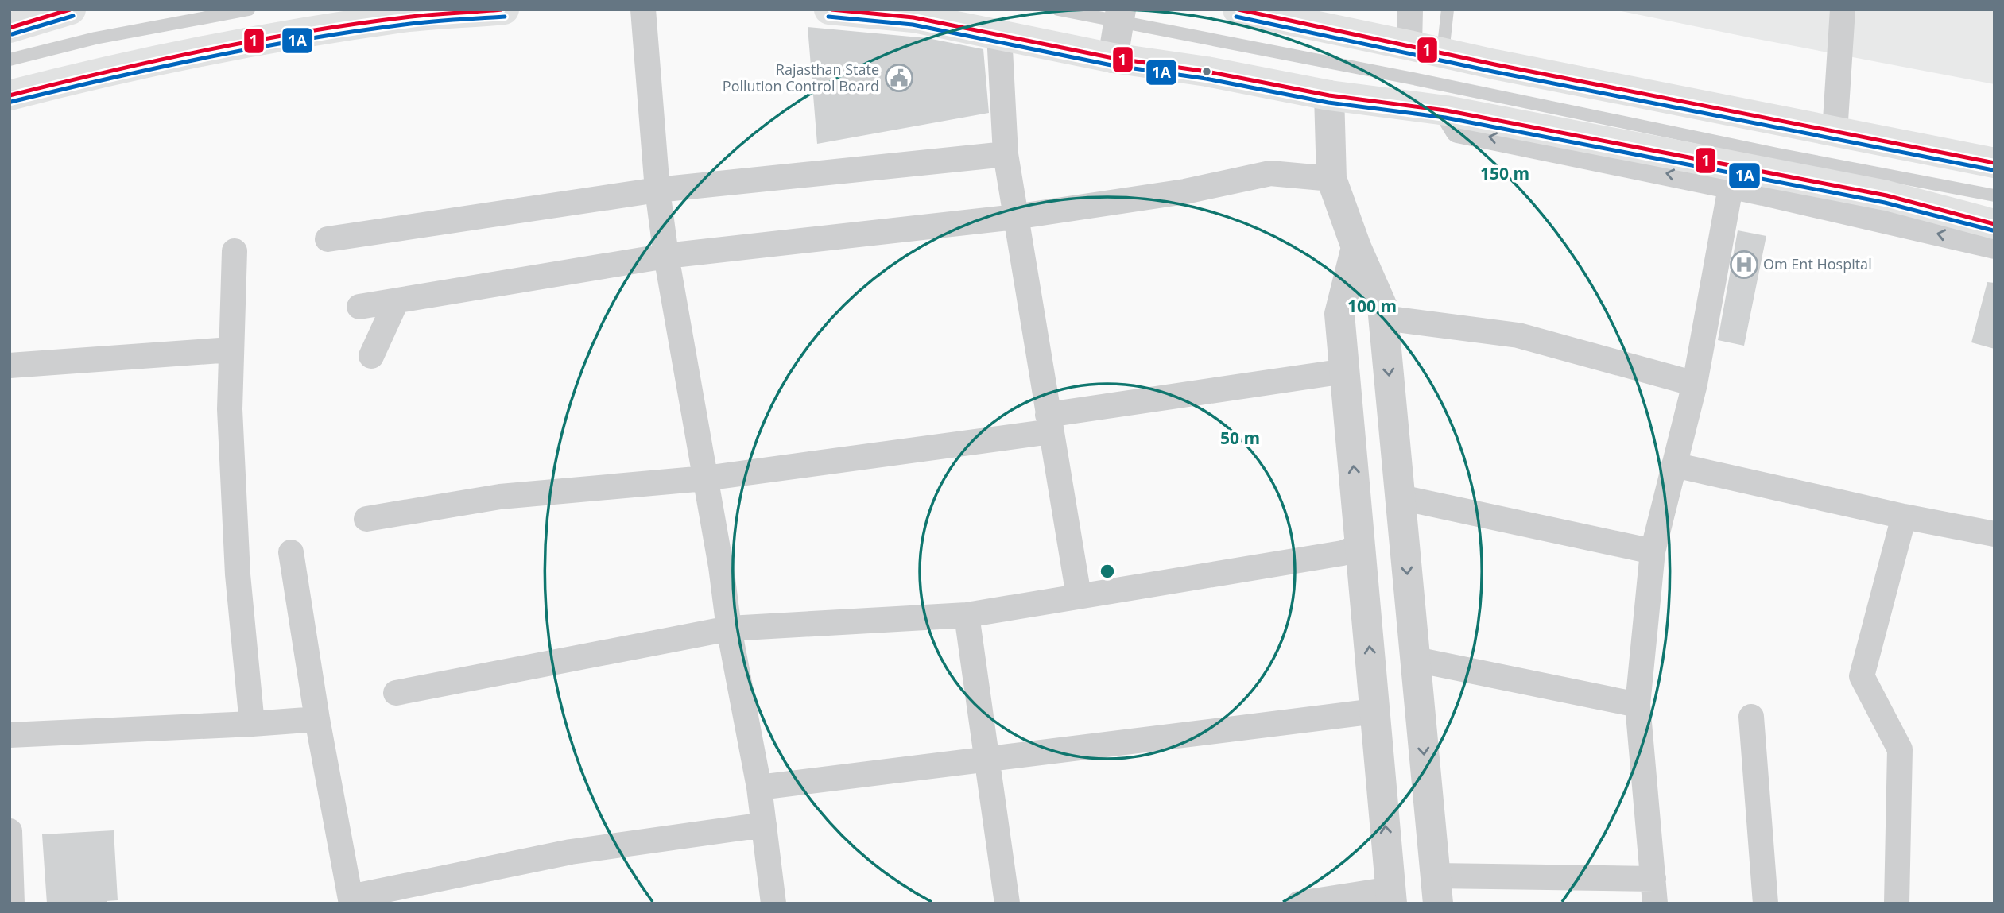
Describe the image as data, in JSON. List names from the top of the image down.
{
  "places": {
    "public building": ["Rajasthan State Pollution Control Board"],
    "hospital": ["Om Ent Hospital"]
  },
  "lines": ["transit line 1", "transit line 1A"],
  "rings": ["150 m", "100 m", "50 m"]
}
